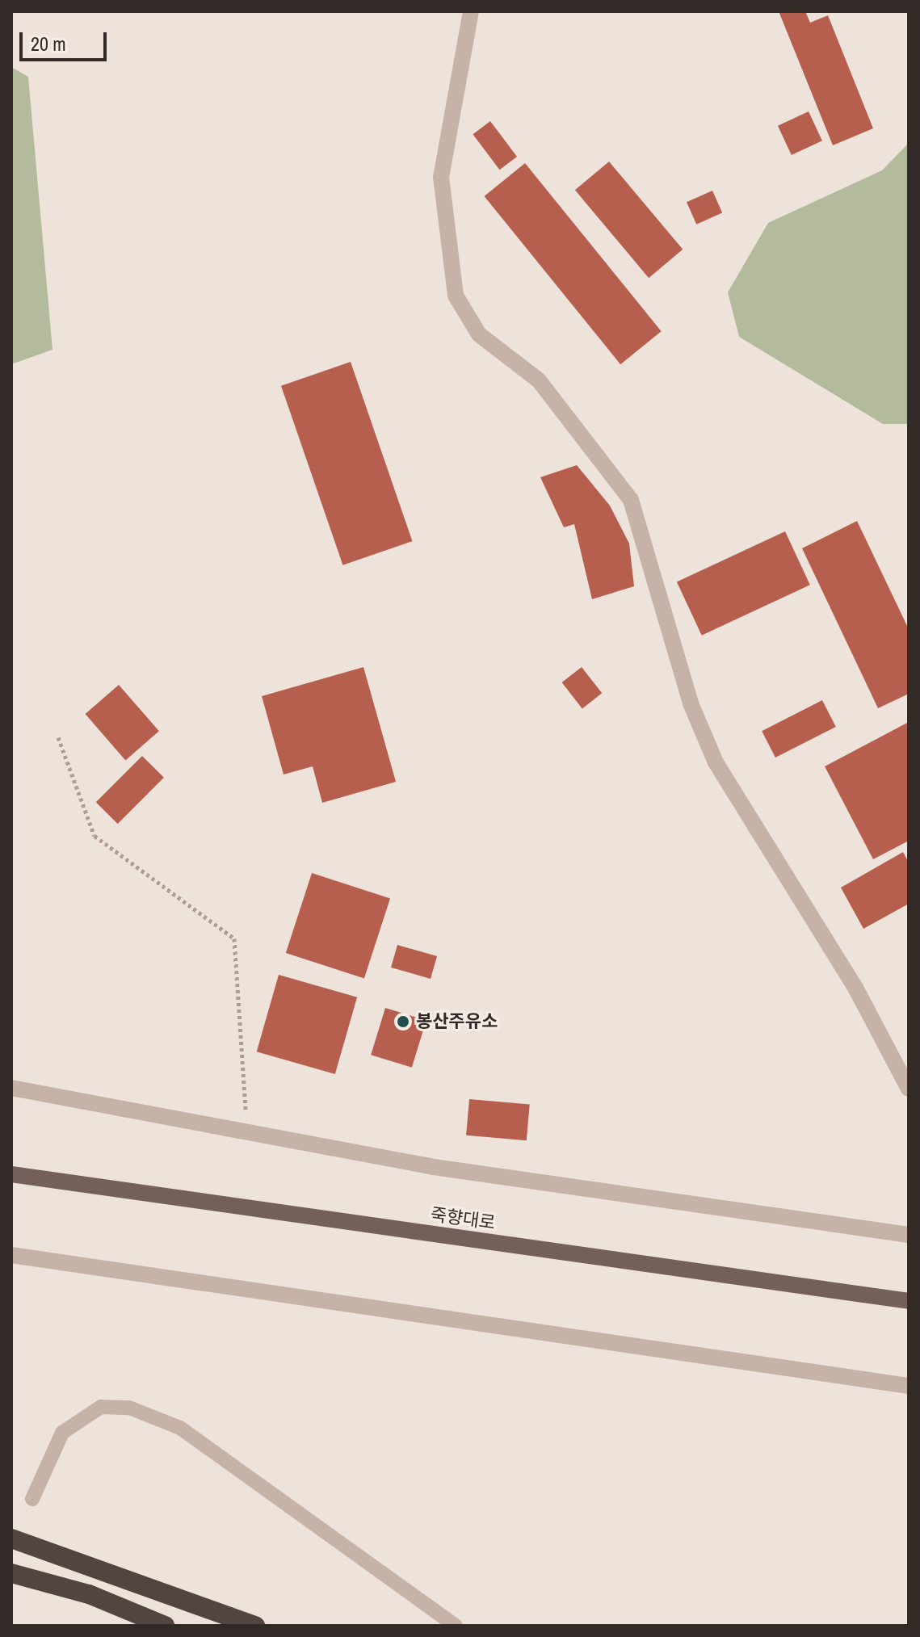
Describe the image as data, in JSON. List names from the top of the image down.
{
  "streets": {
    "main road": ["죽향대로"]
  },
  "places": ["봉산주유소"],
  "scale_bar": "20 m"
}
